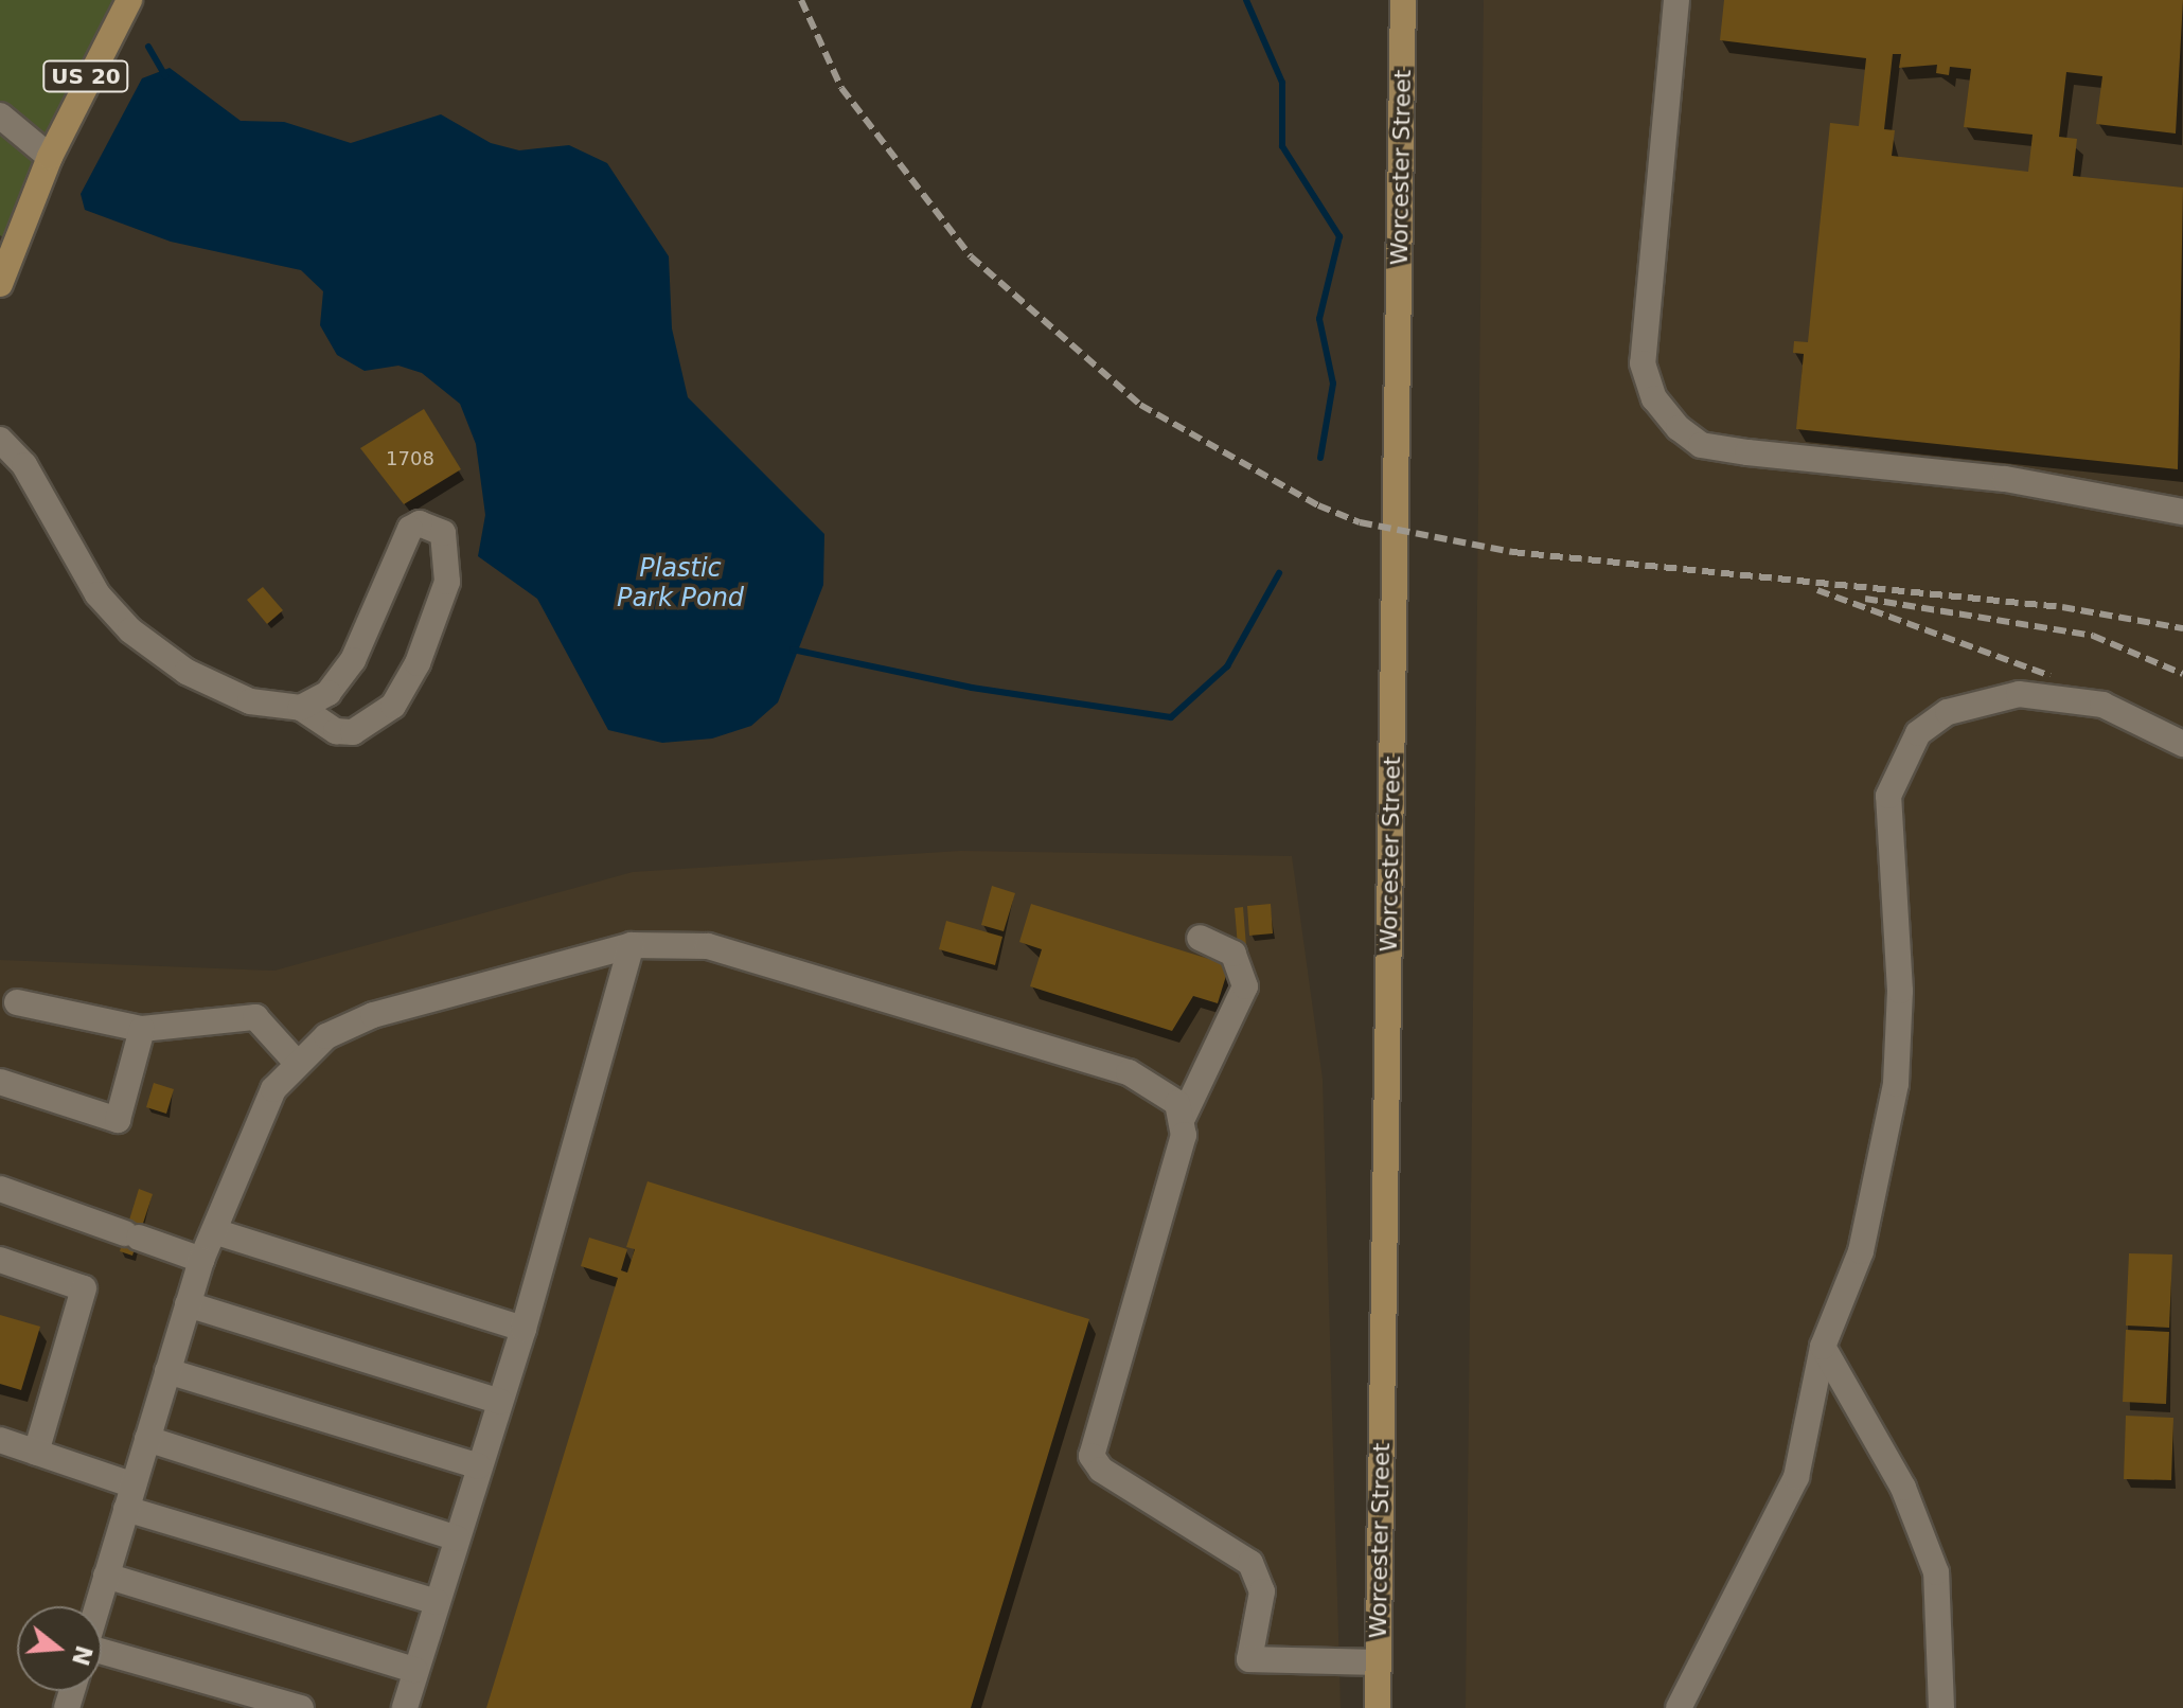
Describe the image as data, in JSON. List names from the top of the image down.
{
  "streets": {
    "main road": ["US 20", "Worcester Street"]
  },
  "water": ["Plastic Park Pond"],
  "house_numbers": ["1708"],
  "north": "right"
}
